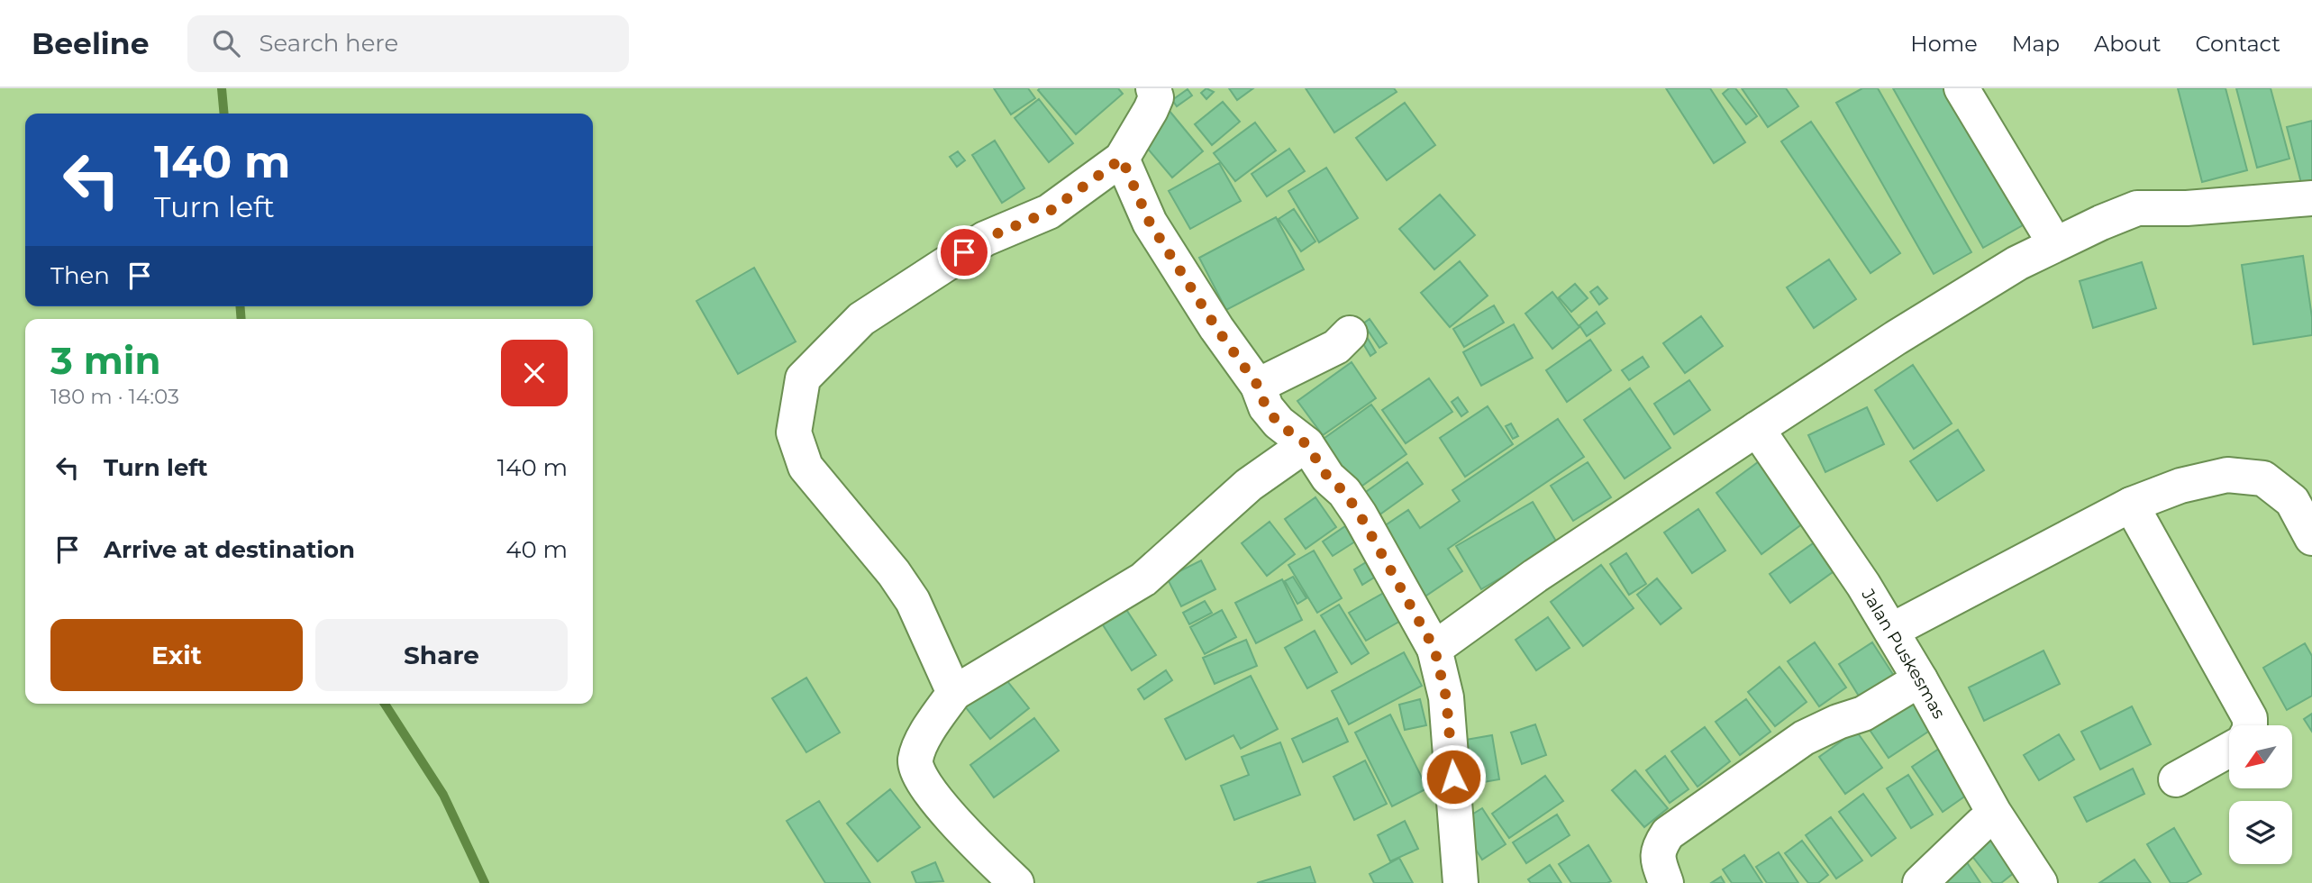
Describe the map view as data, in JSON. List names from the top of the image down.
{
  "streets": {
    "street": ["Jalan Puskesmas"]
  },
  "north": "bottom left",
  "page": {
    "header": "Beeline",
    "search": "Search here",
    "nav": [
      "Home",
      "Map",
      "About",
      "Contact"
    ],
    "turn": ["140 m", "Turn left"],
    "then": "Then",
    "heading": ["3 min", "180 m · 14:03"],
    "list": [
      {
        "name": "Turn left",
        "value": "140 m"
      },
      {
        "name": "Arrive at destination",
        "value": "40 m"
      }
    ],
    "buttons": ["Exit", "Share"]
  }
}
